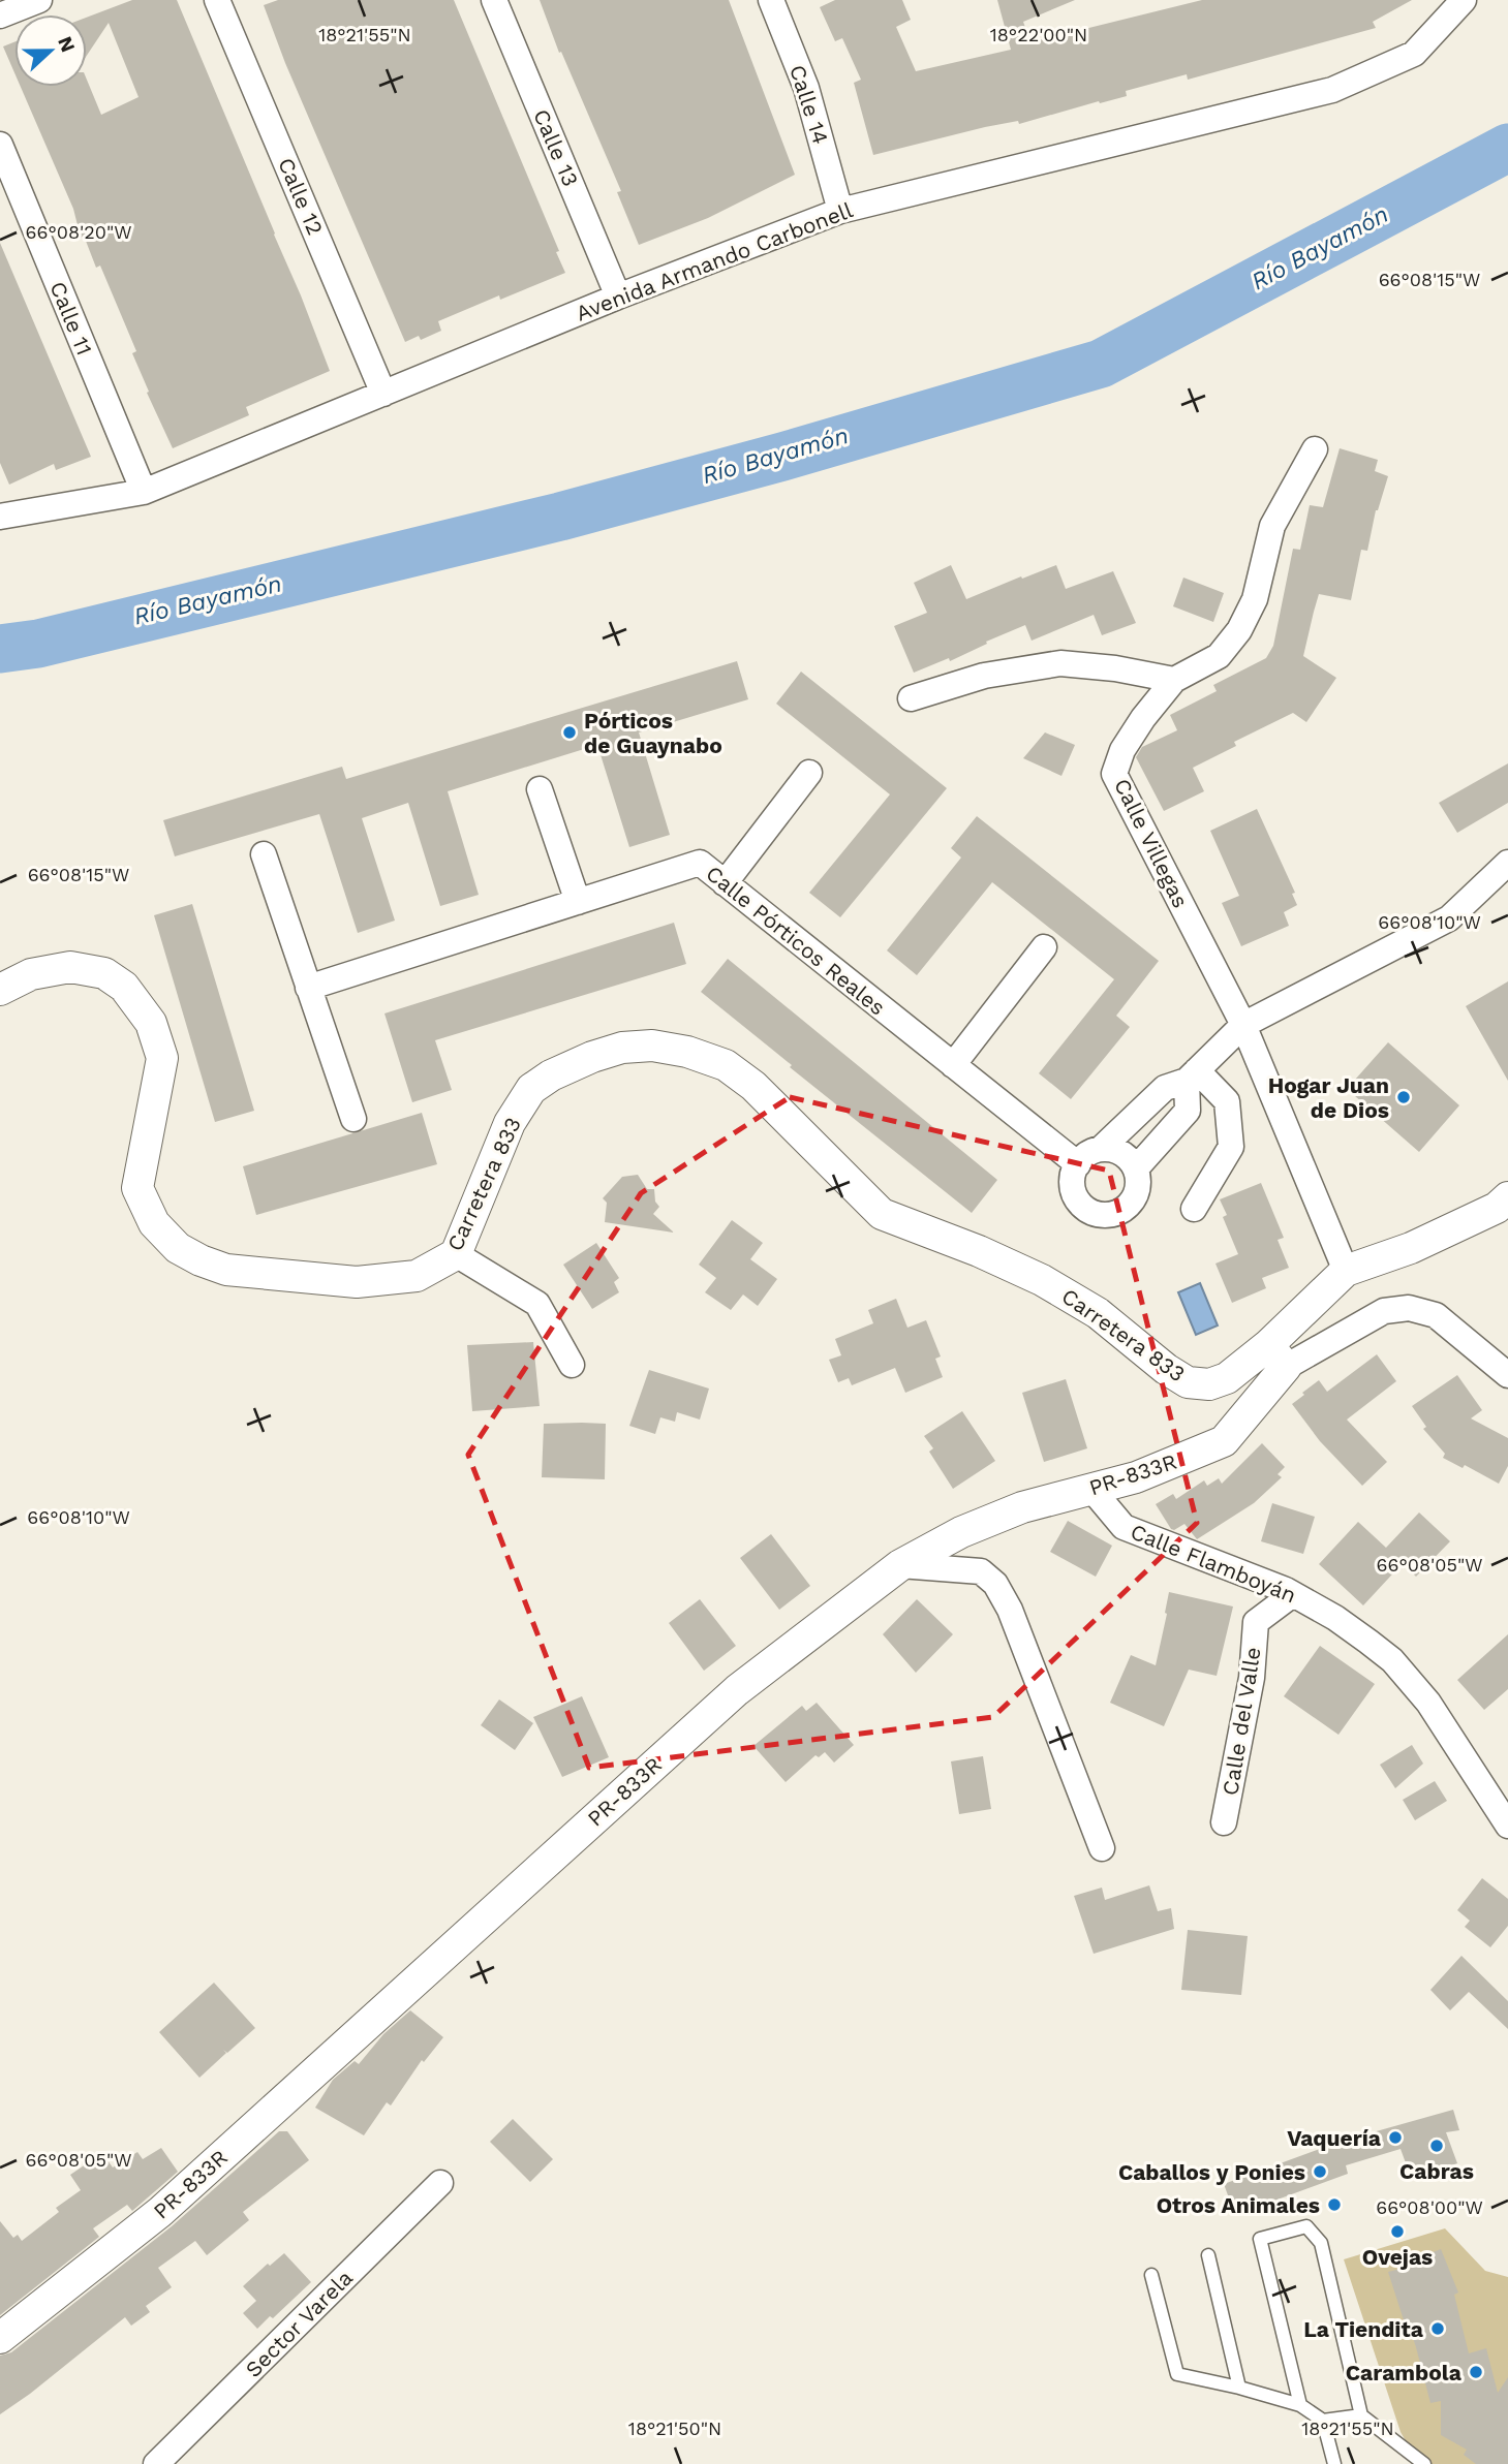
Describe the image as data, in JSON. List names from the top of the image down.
{
  "streets": {
    "street": [
      "Calle 14",
      "Calle 13",
      "Calle 12",
      "Avenida Armando Carbonell",
      "Calle 11",
      "Calle Villegas",
      "Calle Pórticos Reales",
      "Carretera 833",
      "PR-833R",
      "Calle Flamboyán",
      "Calle del Valle",
      "Sector Varela"
    ]
  },
  "crossings": [
    ["Calle 14", "Avenida Armando Carbonell"],
    ["Calle 13", "Avenida Armando Carbonell"],
    ["Calle 12", "Avenida Armando Carbonell"],
    ["Avenida Armando Carbonell", "Calle 11"],
    ["Calle Villegas", "Carretera 833"],
    ["Carretera 833", "PR-833R"],
    ["PR-833R", "Calle Flamboyán"],
    ["Calle Flamboyán", "Calle del Valle"]
  ],
  "water": ["Río Bayamón"],
  "places": [
    "Pórticos de Guaynabo",
    "Hogar Juan de Dios",
    "Vaquería",
    "Cabras",
    "Caballos y Ponies",
    "Otros Animales",
    "Ovejas",
    "La Tiendita",
    "Carambola"
  ],
  "north": "right",
  "coordinates": [
    "18°21'55\"N",
    "18°22'00\"N",
    "66°08'20\"W",
    "66°08'15\"W",
    "66°08'10\"W",
    "66°08'05\"W",
    "66°08'00\"W",
    "18°21'50\"N"
  ]
}
